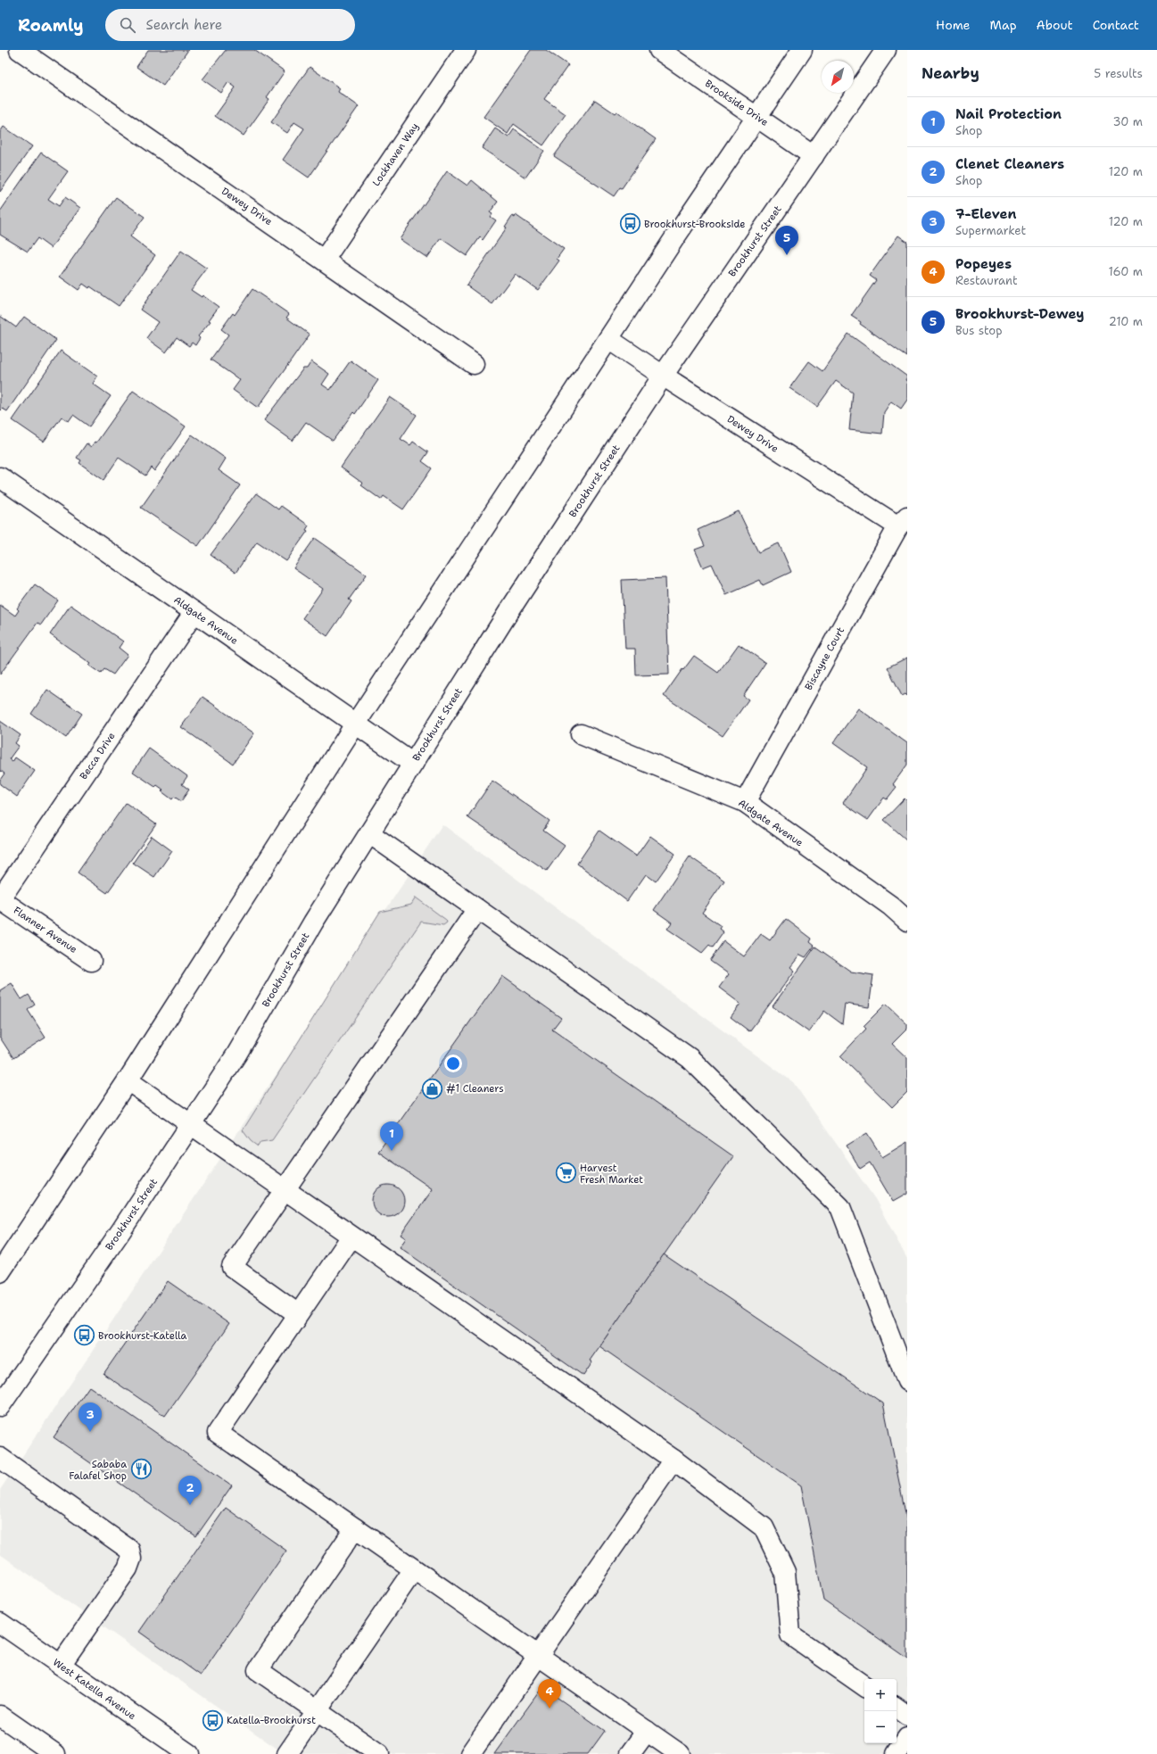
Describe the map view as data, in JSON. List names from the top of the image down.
{
  "streets": {
    "main road": [
      "Brookside Drive",
      "Lockhaven Way",
      "Dewey Drive",
      "Brookhurst Street",
      "Aldgate Avenue",
      "Biscayne Court",
      "Becca Drive",
      "Flanner Avenue",
      "West Katella Avenue"
    ]
  },
  "crossings": [
    ["Brookside Drive", "Brookhurst Street"],
    ["Lockhaven Way", "Dewey Drive"],
    ["Dewey Drive", "Brookhurst Street"],
    ["Dewey Drive", "Biscayne Court"],
    ["Brookhurst Street", "Aldgate Avenue"],
    ["Aldgate Avenue", "Biscayne Court"],
    ["Aldgate Avenue", "Becca Drive"],
    ["Becca Drive", "Flanner Avenue"]
  ],
  "places": {
    "bus stop": ["Brookhurst-Brookside", "Brookhurst-Katella", "Katella-Brookhurst"],
    "shop": ["#1 Cleaners"],
    "supermarket": ["Harvest Fresh Market"],
    "restaurant": ["Sababa Falafel Shop"]
  },
  "north": "bottom left",
  "page": {
    "header": "Roamly",
    "search": "Search here",
    "nav": [
      "Home",
      "Map",
      "About",
      "Contact"
    ],
    "heading": ["Nearby", "5 results"],
    "list": [
      {
        "mark": "1",
        "name": "Nail Protection",
        "note": "Shop",
        "value": "30 m"
      },
      {
        "mark": "2",
        "name": "Clenet Cleaners",
        "note": "Shop",
        "value": "120 m"
      },
      {
        "mark": "3",
        "name": "7-Eleven",
        "note": "Supermarket",
        "value": "120 m"
      },
      {
        "mark": "4",
        "name": "Popeyes",
        "note": "Restaurant",
        "value": "160 m"
      },
      {
        "mark": "5",
        "name": "Brookhurst-Dewey",
        "note": "Bus stop",
        "value": "210 m"
      }
    ],
    "pins": [
      "5",
      "1",
      "3",
      "2",
      "4"
    ],
    "map_buttons": ["+", "−"]
  }
}
